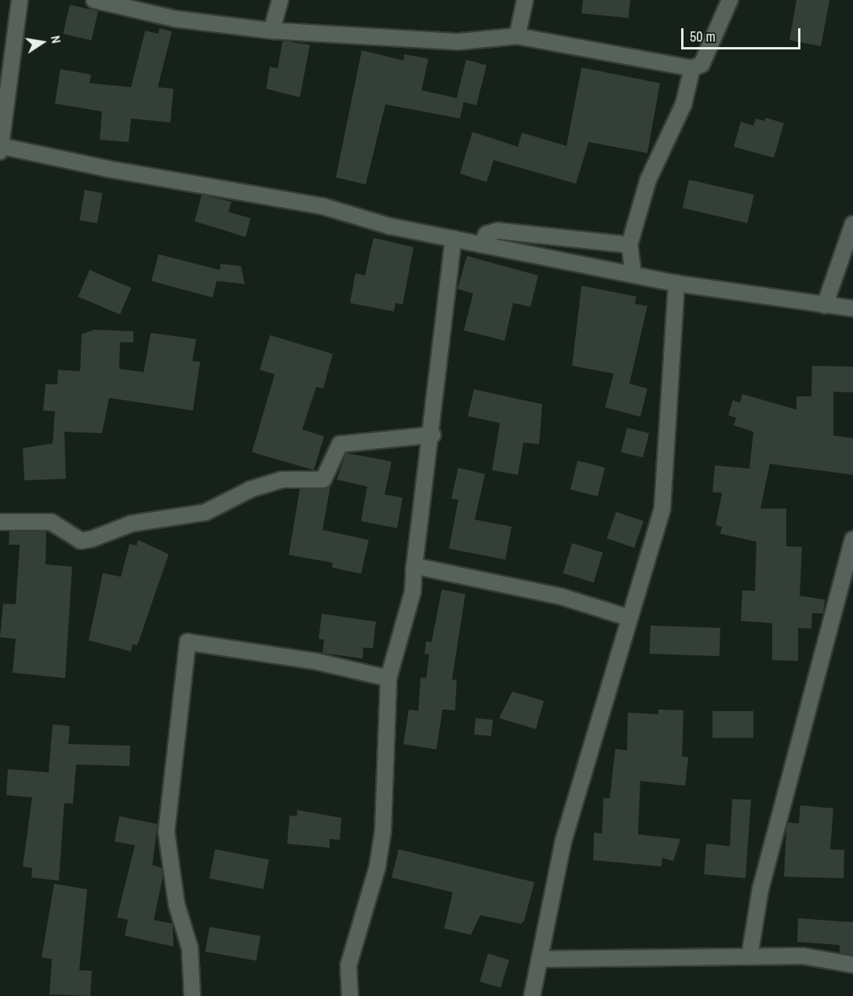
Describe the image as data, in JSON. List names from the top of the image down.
{
  "scale_bar": "50 m",
  "north": "right"
}
